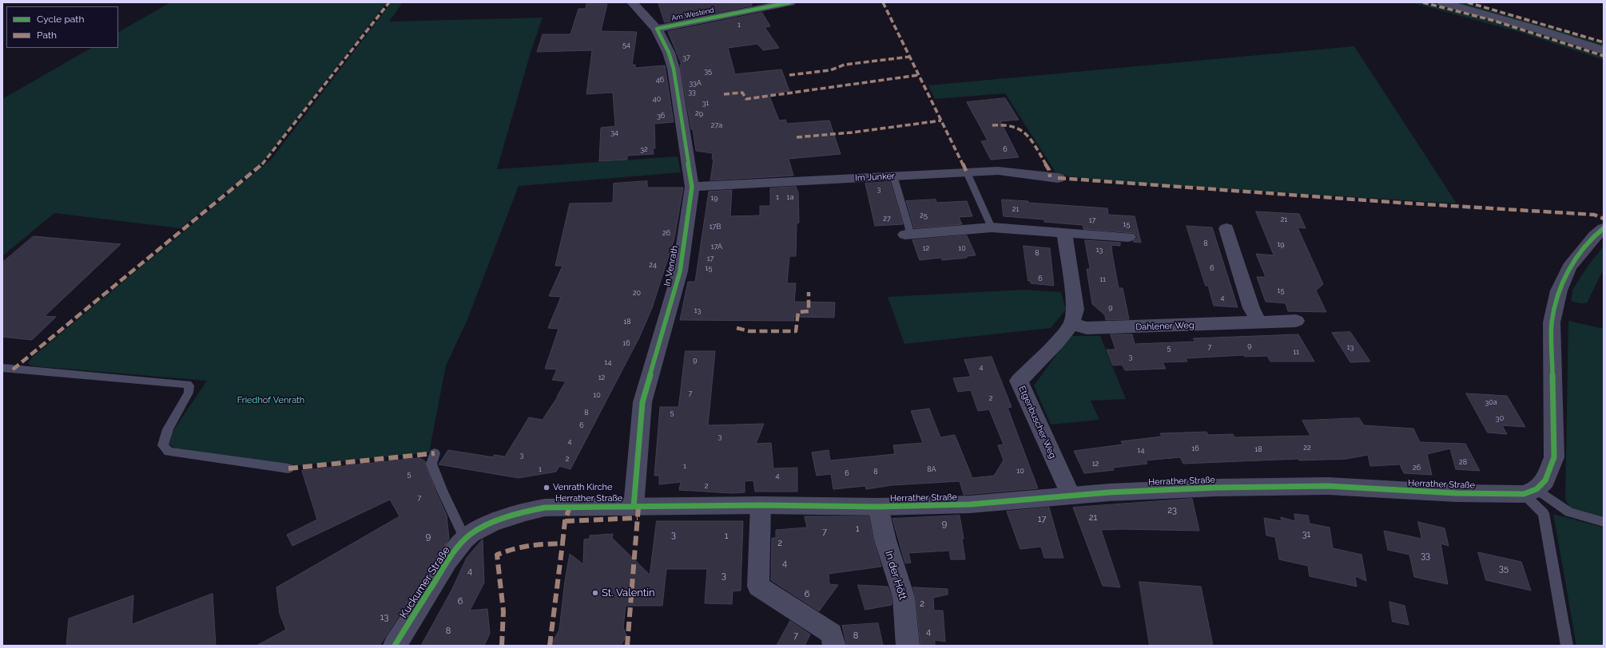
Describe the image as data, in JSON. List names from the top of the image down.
{
  "streets": {
    "street": [
      "Am Westend",
      "Im Junker",
      "In Venrath",
      "Dahlener Weg",
      "Etgenbuscher Weg",
      "Herrather Straße",
      "In der Hött",
      "Kuckumer Straße"
    ]
  },
  "crossings": [
    ["Am Westend", "In Venrath"],
    ["Im Junker", "In Venrath"],
    ["In Venrath", "Herrather Straße"],
    ["Dahlener Weg", "Etgenbuscher Weg"],
    ["Etgenbuscher Weg", "Herrather Straße"],
    ["Herrather Straße", "In der Hött"],
    ["Herrather Straße", "Kuckumer Straße"]
  ],
  "parks": ["Friedhof Venrath"],
  "places": ["Venrath Kirche", "St. Valentin"],
  "house_numbers": [
    "1",
    "54",
    "37",
    "35",
    "46",
    "33A",
    "33",
    "40",
    "31",
    "29",
    "36",
    "27a",
    "34",
    "32",
    "6",
    "3",
    "1",
    "1a",
    "19",
    "21",
    "25",
    "27",
    "21",
    "17",
    "15",
    "17B",
    "26",
    "8",
    "19",
    "17A",
    "12",
    "10",
    "13",
    "8",
    "17",
    "24",
    "15",
    "6",
    "6",
    "11",
    "15",
    "20",
    "4",
    "9",
    "13",
    "18",
    "16",
    "9",
    "7",
    "13",
    "5",
    "11",
    "3",
    "9",
    "14",
    "4",
    "12",
    "7",
    "10",
    "2",
    "30a",
    "8",
    "5",
    "30",
    "6",
    "3",
    "4",
    "22",
    "16",
    "18",
    "14",
    "3",
    "2",
    "28",
    "12",
    "1",
    "26",
    "1",
    "8A",
    "10",
    "8",
    "6",
    "5",
    "4",
    "2",
    "7",
    "23",
    "21",
    "17",
    "9",
    "1",
    "7",
    "31",
    "3",
    "1",
    "9",
    "2",
    "33",
    "4",
    "35",
    "4",
    "3",
    "6",
    "6",
    "2",
    "13",
    "8",
    "4",
    "7",
    "8"
  ],
  "legend": ["Cycle path", "Path"]
}
